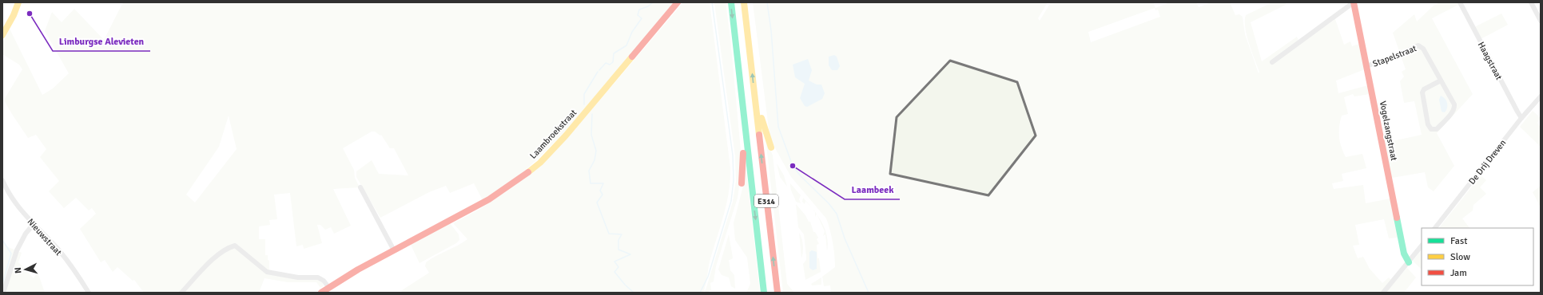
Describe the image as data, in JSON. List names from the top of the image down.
{
  "streets": {
    "main road": ["Vogelzangstraat", "Laambroekstraat", "E314"],
    "street": [
      "Stapelstraat",
      "Haagstraat",
      "De Drij Dreven",
      "Nieuwstraat"
    ]
  },
  "crossings": [
    ["Stapelstraat", "Vogelzangstraat"],
    ["Haagstraat", "De Drij Dreven"]
  ],
  "places": ["Limburgse Alevieten", "Laambeek"],
  "legend": ["Fast", "Slow", "Jam"],
  "north": "left"
}
